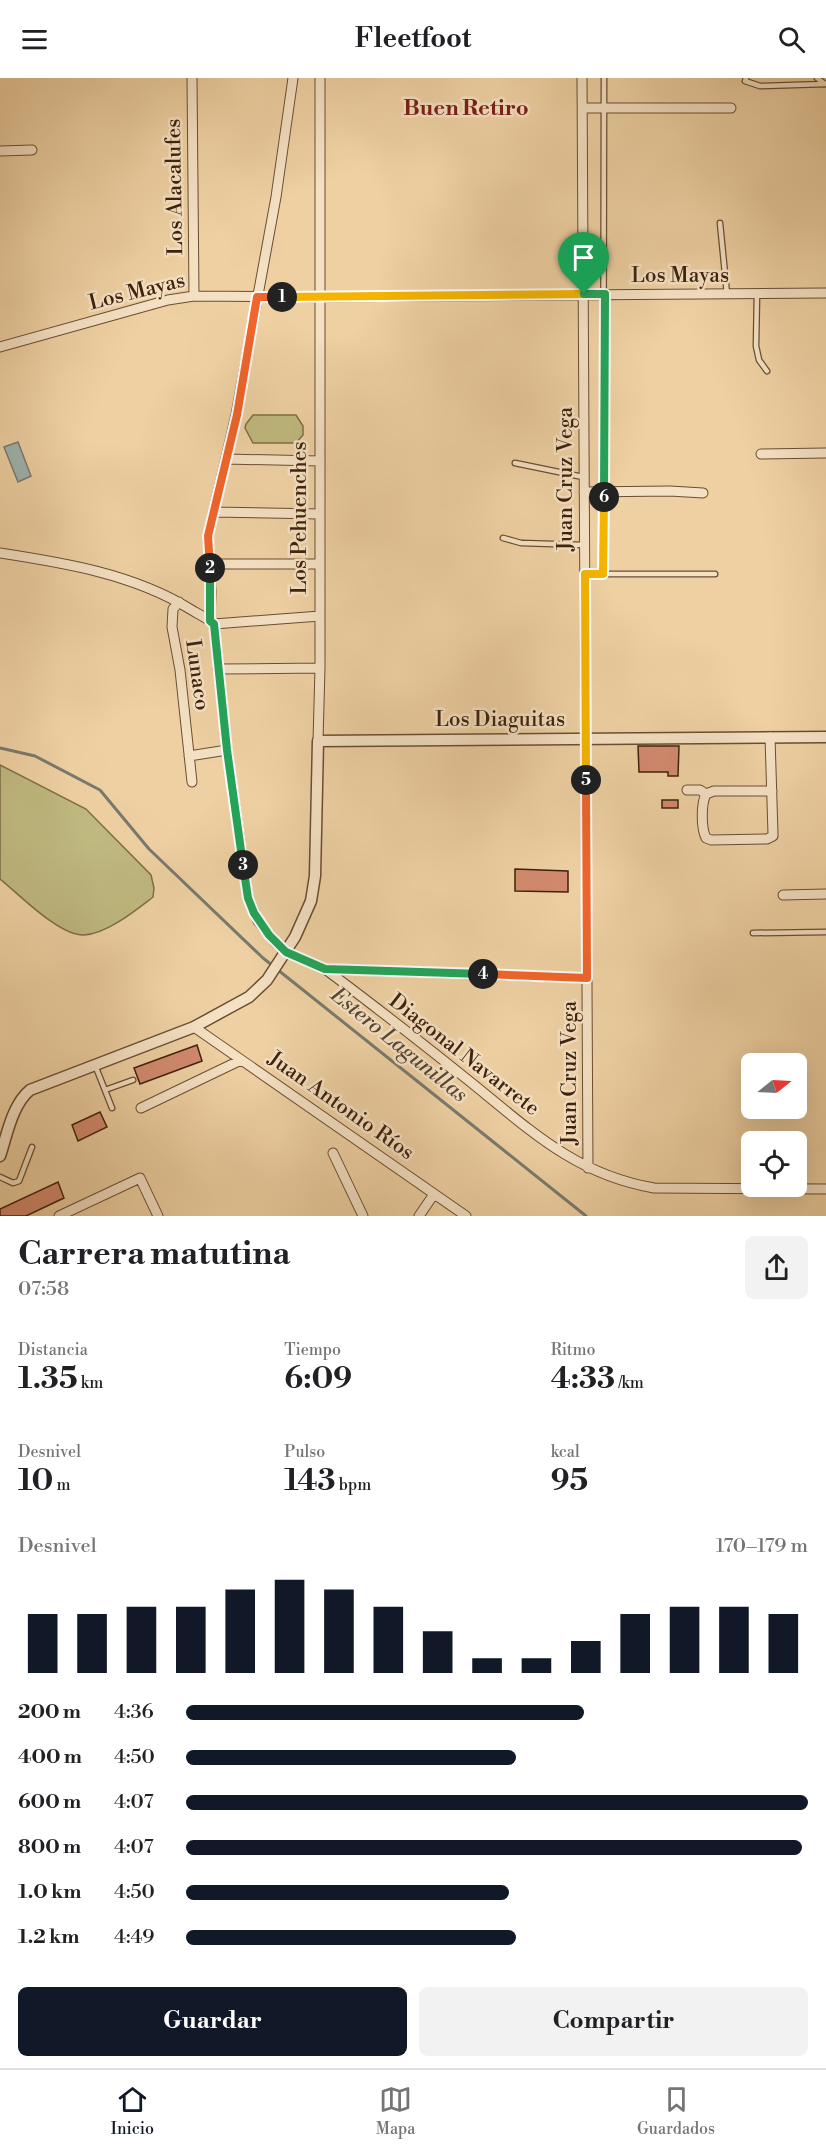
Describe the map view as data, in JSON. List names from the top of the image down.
{
  "streets": {
    "street": [
      "Los Alacalufes",
      "Los Mayas",
      "Juan Cruz Vega",
      "Los Pehuenches",
      "Lunaco",
      "Los Diaguitas",
      "Diagonal Navarrete",
      "Juan Antonio Ríos"
    ]
  },
  "crossings": [
    ["Los Alacalufes", "Los Mayas"],
    ["Los Mayas", "Juan Cruz Vega"],
    ["Los Mayas", "Los Pehuenches"],
    ["Juan Cruz Vega", "Los Diaguitas"],
    ["Juan Cruz Vega", "Diagonal Navarrete"],
    ["Los Pehuenches", "Los Diaguitas"],
    ["Los Pehuenches", "Diagonal Navarrete"]
  ],
  "districts": ["Buen Retiro"],
  "water": ["Estero Lagunillas"],
  "north": "right",
  "page": {
    "header": "Fleetfoot",
    "pins": [
      "1",
      "6",
      "2",
      "5",
      "3",
      "4"
    ],
    "heading": ["Carrera matutina", "07:58"],
    "stats": [
      ["Distancia", "1.35 km"],
      ["Tiempo", "6:09"],
      ["Ritmo", "4:33 /km"],
      ["Desnivel", "10 m"],
      ["Pulso", "143 bpm"],
      ["kcal", "95"]
    ],
    "chart": ["Desnivel", "170–179 m"],
    "list": [
      {
        "name": "200 m",
        "note": "4:36"
      },
      {
        "name": "400 m",
        "note": "4:50"
      },
      {
        "name": "600 m",
        "note": "4:07"
      },
      {
        "name": "800 m",
        "note": "4:07"
      },
      {
        "name": "1.0 km",
        "note": "4:50"
      },
      {
        "name": "1.2 km",
        "note": "4:49"
      }
    ],
    "buttons": ["Guardar", "Compartir"],
    "tabs": ["Inicio", "Mapa", "Guardados"]
  }
}
